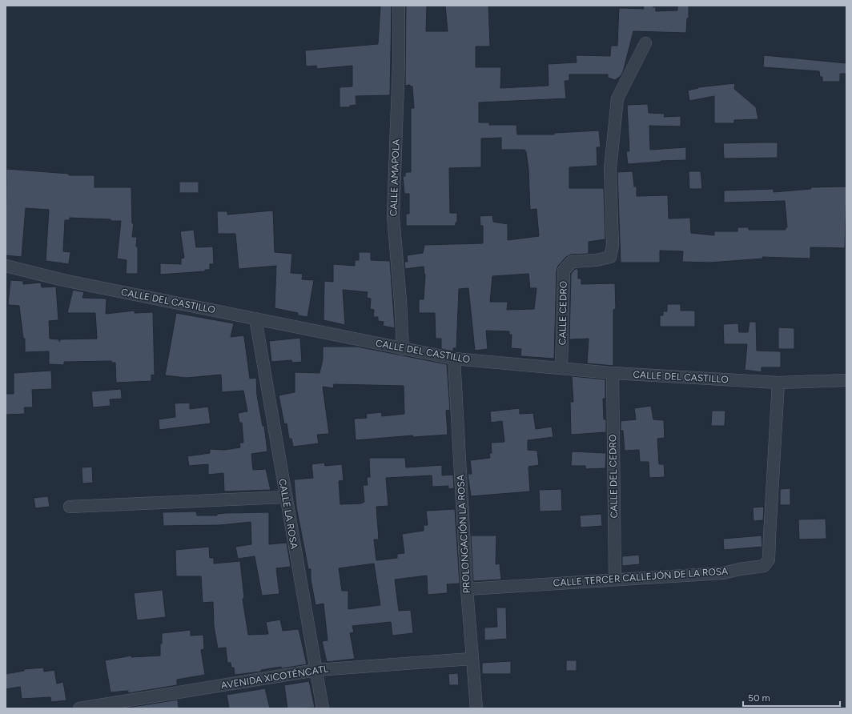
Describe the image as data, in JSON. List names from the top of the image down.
{
  "streets": {
    "street": [
      "CALLE AMAPOLA",
      "CALLE DEL CASTILLO",
      "CALLE CEDRO",
      "CALLE DEL CEDRO",
      "CALLE LA ROSA",
      "PROLONGACIÓN LA ROSA",
      "CALLE TERCER CALLEJÓN DE LA ROSA",
      "AVENIDA XICOTÉNCATL"
    ]
  },
  "crossings": [
    ["CALLE AMAPOLA", "CALLE DEL CASTILLO"],
    ["CALLE DEL CASTILLO", "CALLE CEDRO"],
    ["CALLE DEL CASTILLO", "CALLE DEL CEDRO"],
    ["CALLE DEL CASTILLO", "CALLE LA ROSA"],
    ["CALLE DEL CASTILLO", "PROLONGACIÓN LA ROSA"],
    ["CALLE DEL CASTILLO", "CALLE TERCER CALLEJÓN DE LA ROSA"],
    ["CALLE DEL CEDRO", "CALLE TERCER CALLEJÓN DE LA ROSA"],
    ["CALLE LA ROSA", "AVENIDA XICOTÉNCATL"],
    ["PROLONGACIÓN LA ROSA", "CALLE TERCER CALLEJÓN DE LA ROSA"],
    ["PROLONGACIÓN LA ROSA", "AVENIDA XICOTÉNCATL"]
  ],
  "scale_bar": "50 m"
}
